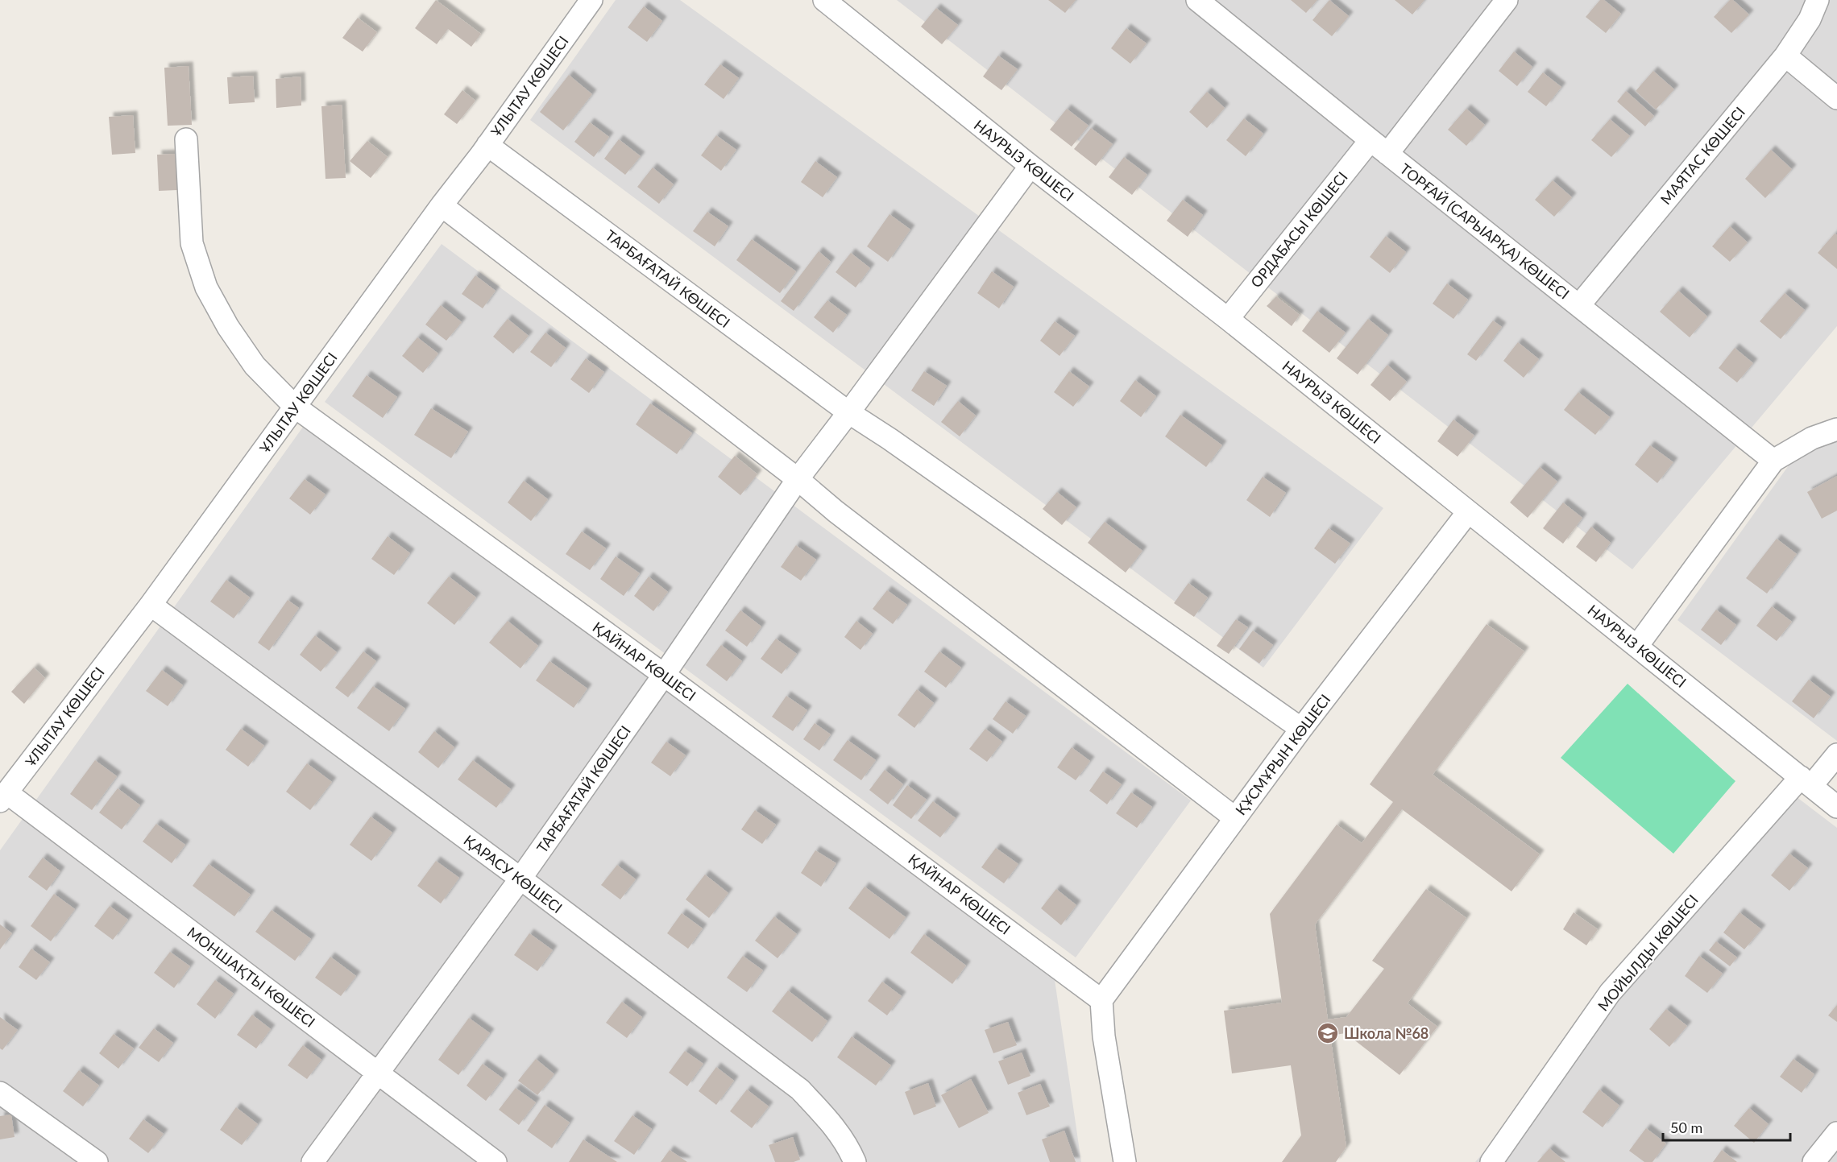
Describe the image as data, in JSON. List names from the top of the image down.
{
  "streets": {
    "street": [
      "ҰЛЫТАУ КӨШЕСІ",
      "МАЯТАС КӨШЕСІ",
      "НАУРЫЗ КӨШЕСІ",
      "ОРДАБАСЫ КӨШЕСІ",
      "ТОРҒАЙ (САРЫАРҚА) КӨШЕСІ",
      "ТАРБАҒАТАЙ КӨШЕСІ",
      "ҚАЙНАР КӨШЕСІ",
      "ҚҰСМҰРЫН КӨШЕСІ",
      "ҚАРАСУ КӨШЕСІ",
      "МОЙЫЛДЫ КӨШЕСІ",
      "МОНШАҚТЫ КӨШЕСІ"
    ]
  },
  "crossings": [
    ["ҰЛЫТАУ КӨШЕСІ", "ТАРБАҒАТАЙ КӨШЕСІ"],
    ["ҰЛЫТАУ КӨШЕСІ", "ҚАЙНАР КӨШЕСІ"],
    ["ҰЛЫТАУ КӨШЕСІ", "ҚАРАСУ КӨШЕСІ"],
    ["ҰЛЫТАУ КӨШЕСІ", "МОНШАҚТЫ КӨШЕСІ"],
    ["МАЯТАС КӨШЕСІ", "ТОРҒАЙ (САРЫАРҚА) КӨШЕСІ"],
    ["НАУРЫЗ КӨШЕСІ", "ОРДАБАСЫ КӨШЕСІ"],
    ["НАУРЫЗ КӨШЕСІ", "ТАРБАҒАТАЙ КӨШЕСІ"],
    ["НАУРЫЗ КӨШЕСІ", "ҚҰСМҰРЫН КӨШЕСІ"],
    ["НАУРЫЗ КӨШЕСІ", "МОЙЫЛДЫ КӨШЕСІ"],
    ["ОРДАБАСЫ КӨШЕСІ", "ТОРҒАЙ (САРЫАРҚА) КӨШЕСІ"],
    ["ТАРБАҒАТАЙ КӨШЕСІ", "ҚАЙНАР КӨШЕСІ"],
    ["ТАРБАҒАТАЙ КӨШЕСІ", "ҚАРАСУ КӨШЕСІ"],
    ["ТАРБАҒАТАЙ КӨШЕСІ", "МОНШАҚТЫ КӨШЕСІ"],
    ["ҚАЙНАР КӨШЕСІ", "ҚҰСМҰРЫН КӨШЕСІ"]
  ],
  "places": {
    "school or university": ["Школа №68"]
  },
  "scale_bar": "50 m"
}
